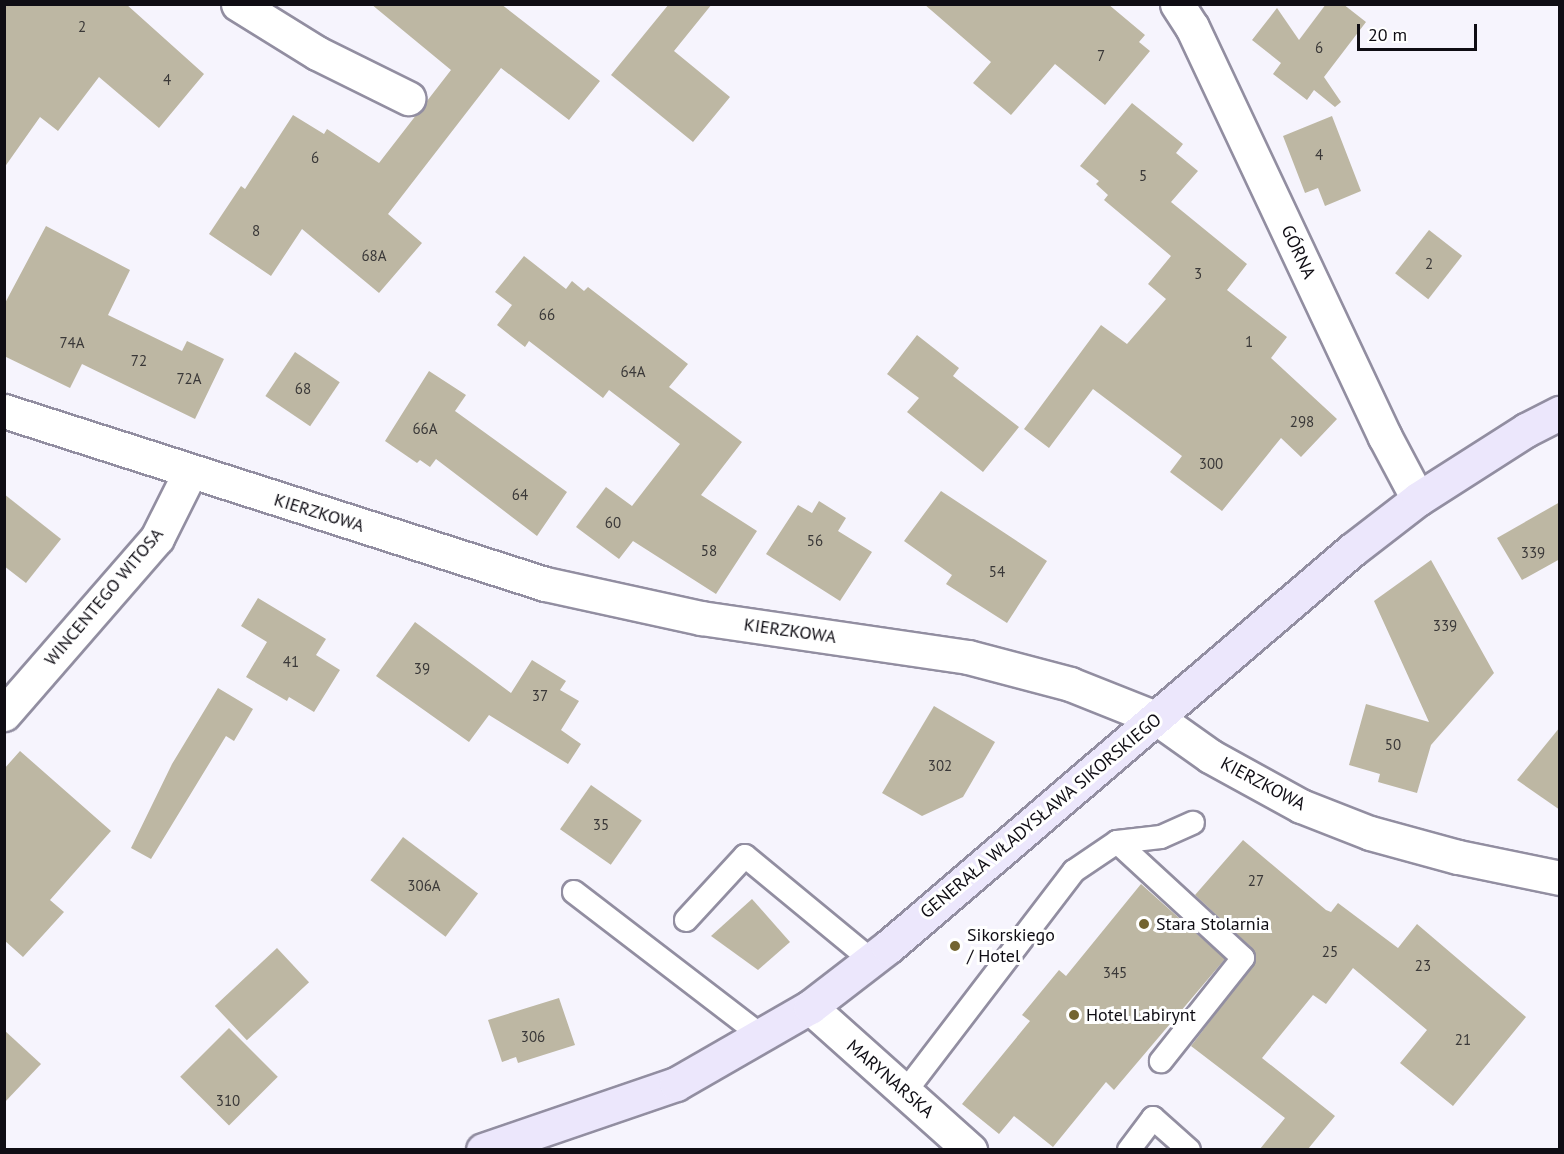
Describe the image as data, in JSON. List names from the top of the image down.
{
  "streets": {
    "street": [
      "GÓRNA",
      "KIERZKOWA",
      "WINCENTEGO WITOSA",
      "GENERAŁA WŁADYSŁAWA SIKORSKIEGO",
      "MARYNARSKA"
    ]
  },
  "crossings": [
    ["GÓRNA", "GENERAŁA WŁADYSŁAWA SIKORSKIEGO"],
    ["KIERZKOWA", "WINCENTEGO WITOSA"],
    ["KIERZKOWA", "GENERAŁA WŁADYSŁAWA SIKORSKIEGO"],
    ["GENERAŁA WŁADYSŁAWA SIKORSKIEGO", "MARYNARSKA"]
  ],
  "places": ["Stara Stolarnia", "Sikorskiego / Hotel", "Hotel Labirynt"],
  "house_numbers": [
    "2",
    "6",
    "7",
    "4",
    "4",
    "6",
    "5",
    "8",
    "68A",
    "2",
    "3",
    "66",
    "1",
    "74A",
    "72",
    "64A",
    "72A",
    "68",
    "298",
    "66A",
    "300",
    "64",
    "60",
    "56",
    "58",
    "339",
    "54",
    "339",
    "41",
    "39",
    "37",
    "50",
    "302",
    "35",
    "27",
    "306A",
    "25",
    "23",
    "345",
    "306",
    "21",
    "310"
  ],
  "scale_bar": "20 m"
}
